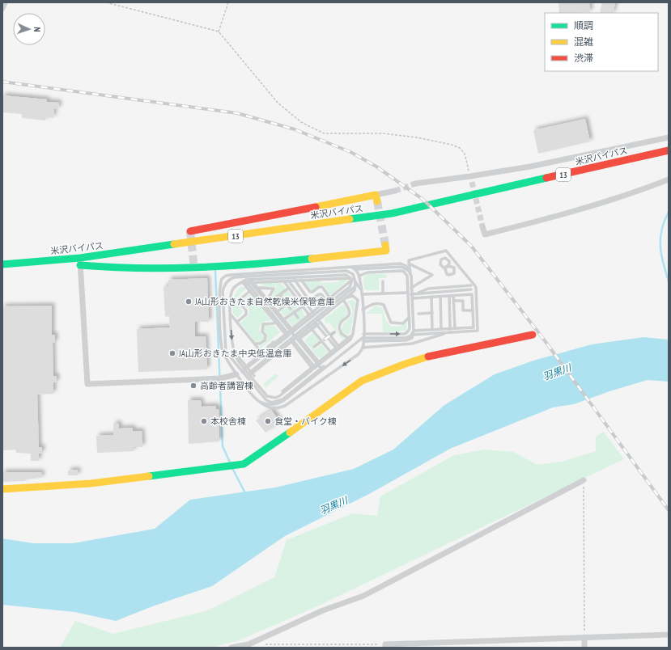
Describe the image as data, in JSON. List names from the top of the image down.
{
  "streets": {
    "main road": ["米沢バイパス", "13"]
  },
  "water": ["羽黒川"],
  "places": [
    "JA山形おきたま自然乾燥米保管倉庫",
    "JA山形おきたま中央低温倉庫",
    "高齢者講習棟",
    "本校舎棟",
    "食堂・バイク棟"
  ],
  "legend": ["順調", "混雑", "渋滞"],
  "north": "right"
}
